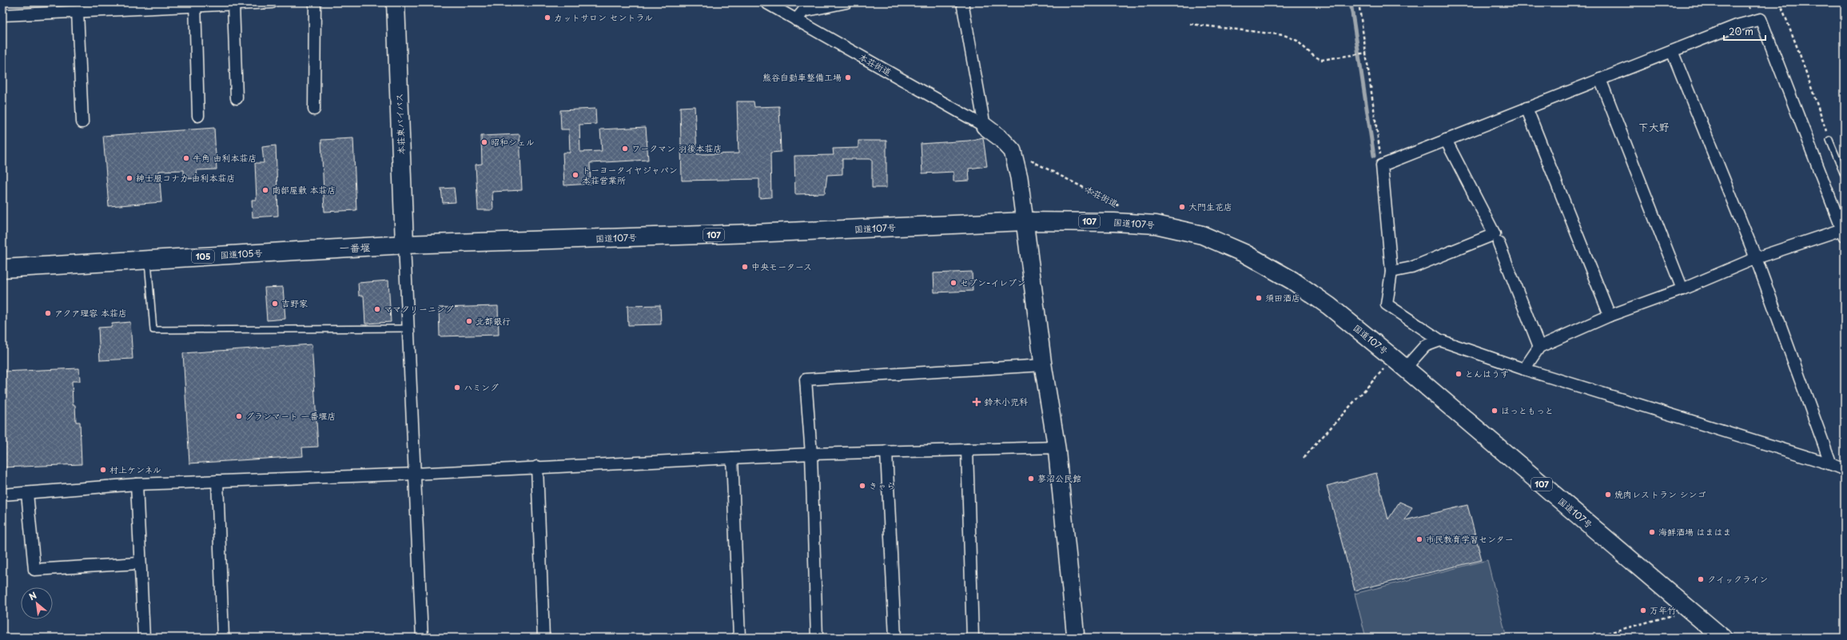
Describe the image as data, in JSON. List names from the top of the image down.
{
  "streets": {
    "highway": [
      "本荘東バイパス",
      "107",
      "国道107号",
      "国道105号",
      "105"
    ],
    "street": ["本荘街道"]
  },
  "crossings": [
    ["本荘東バイパス", "国道107号"],
    ["本荘東バイパス", "国道105号"],
    ["国道107号", "国道105号"]
  ],
  "districts": ["下大野", "一番堰"],
  "places": {
    "other": [
      "カットサロン セントラル",
      "熊谷自動車整備工場",
      "昭和シェル",
      "ワークマン 羽後本荘店",
      "牛角 由利本荘店",
      "トーヨータイヤジャパン 本荘営業所",
      "紳士服コナカ 由利本荘店",
      "南部屋敷 本荘店",
      "大門生花店",
      "中央モータース",
      "セブン-イレブン",
      "須田酒店",
      "吉野家",
      "ママクリーニング",
      "アクア理容 本荘店",
      "北都銀行",
      "とんはうす",
      "ハミング",
      "ほっともっと",
      "グランマート 一番堰店",
      "村上ケンネル",
      "蓼沼公民館",
      "きゃら",
      "焼肉レストラン シンゴ",
      "海鮮酒場 はまはま",
      "市民教育学習センター",
      "クイックライン",
      "万年竹"
    ],
    "health": ["鈴木小児科"]
  },
  "scale_bar": "20 m",
  "north": "top left"
}
